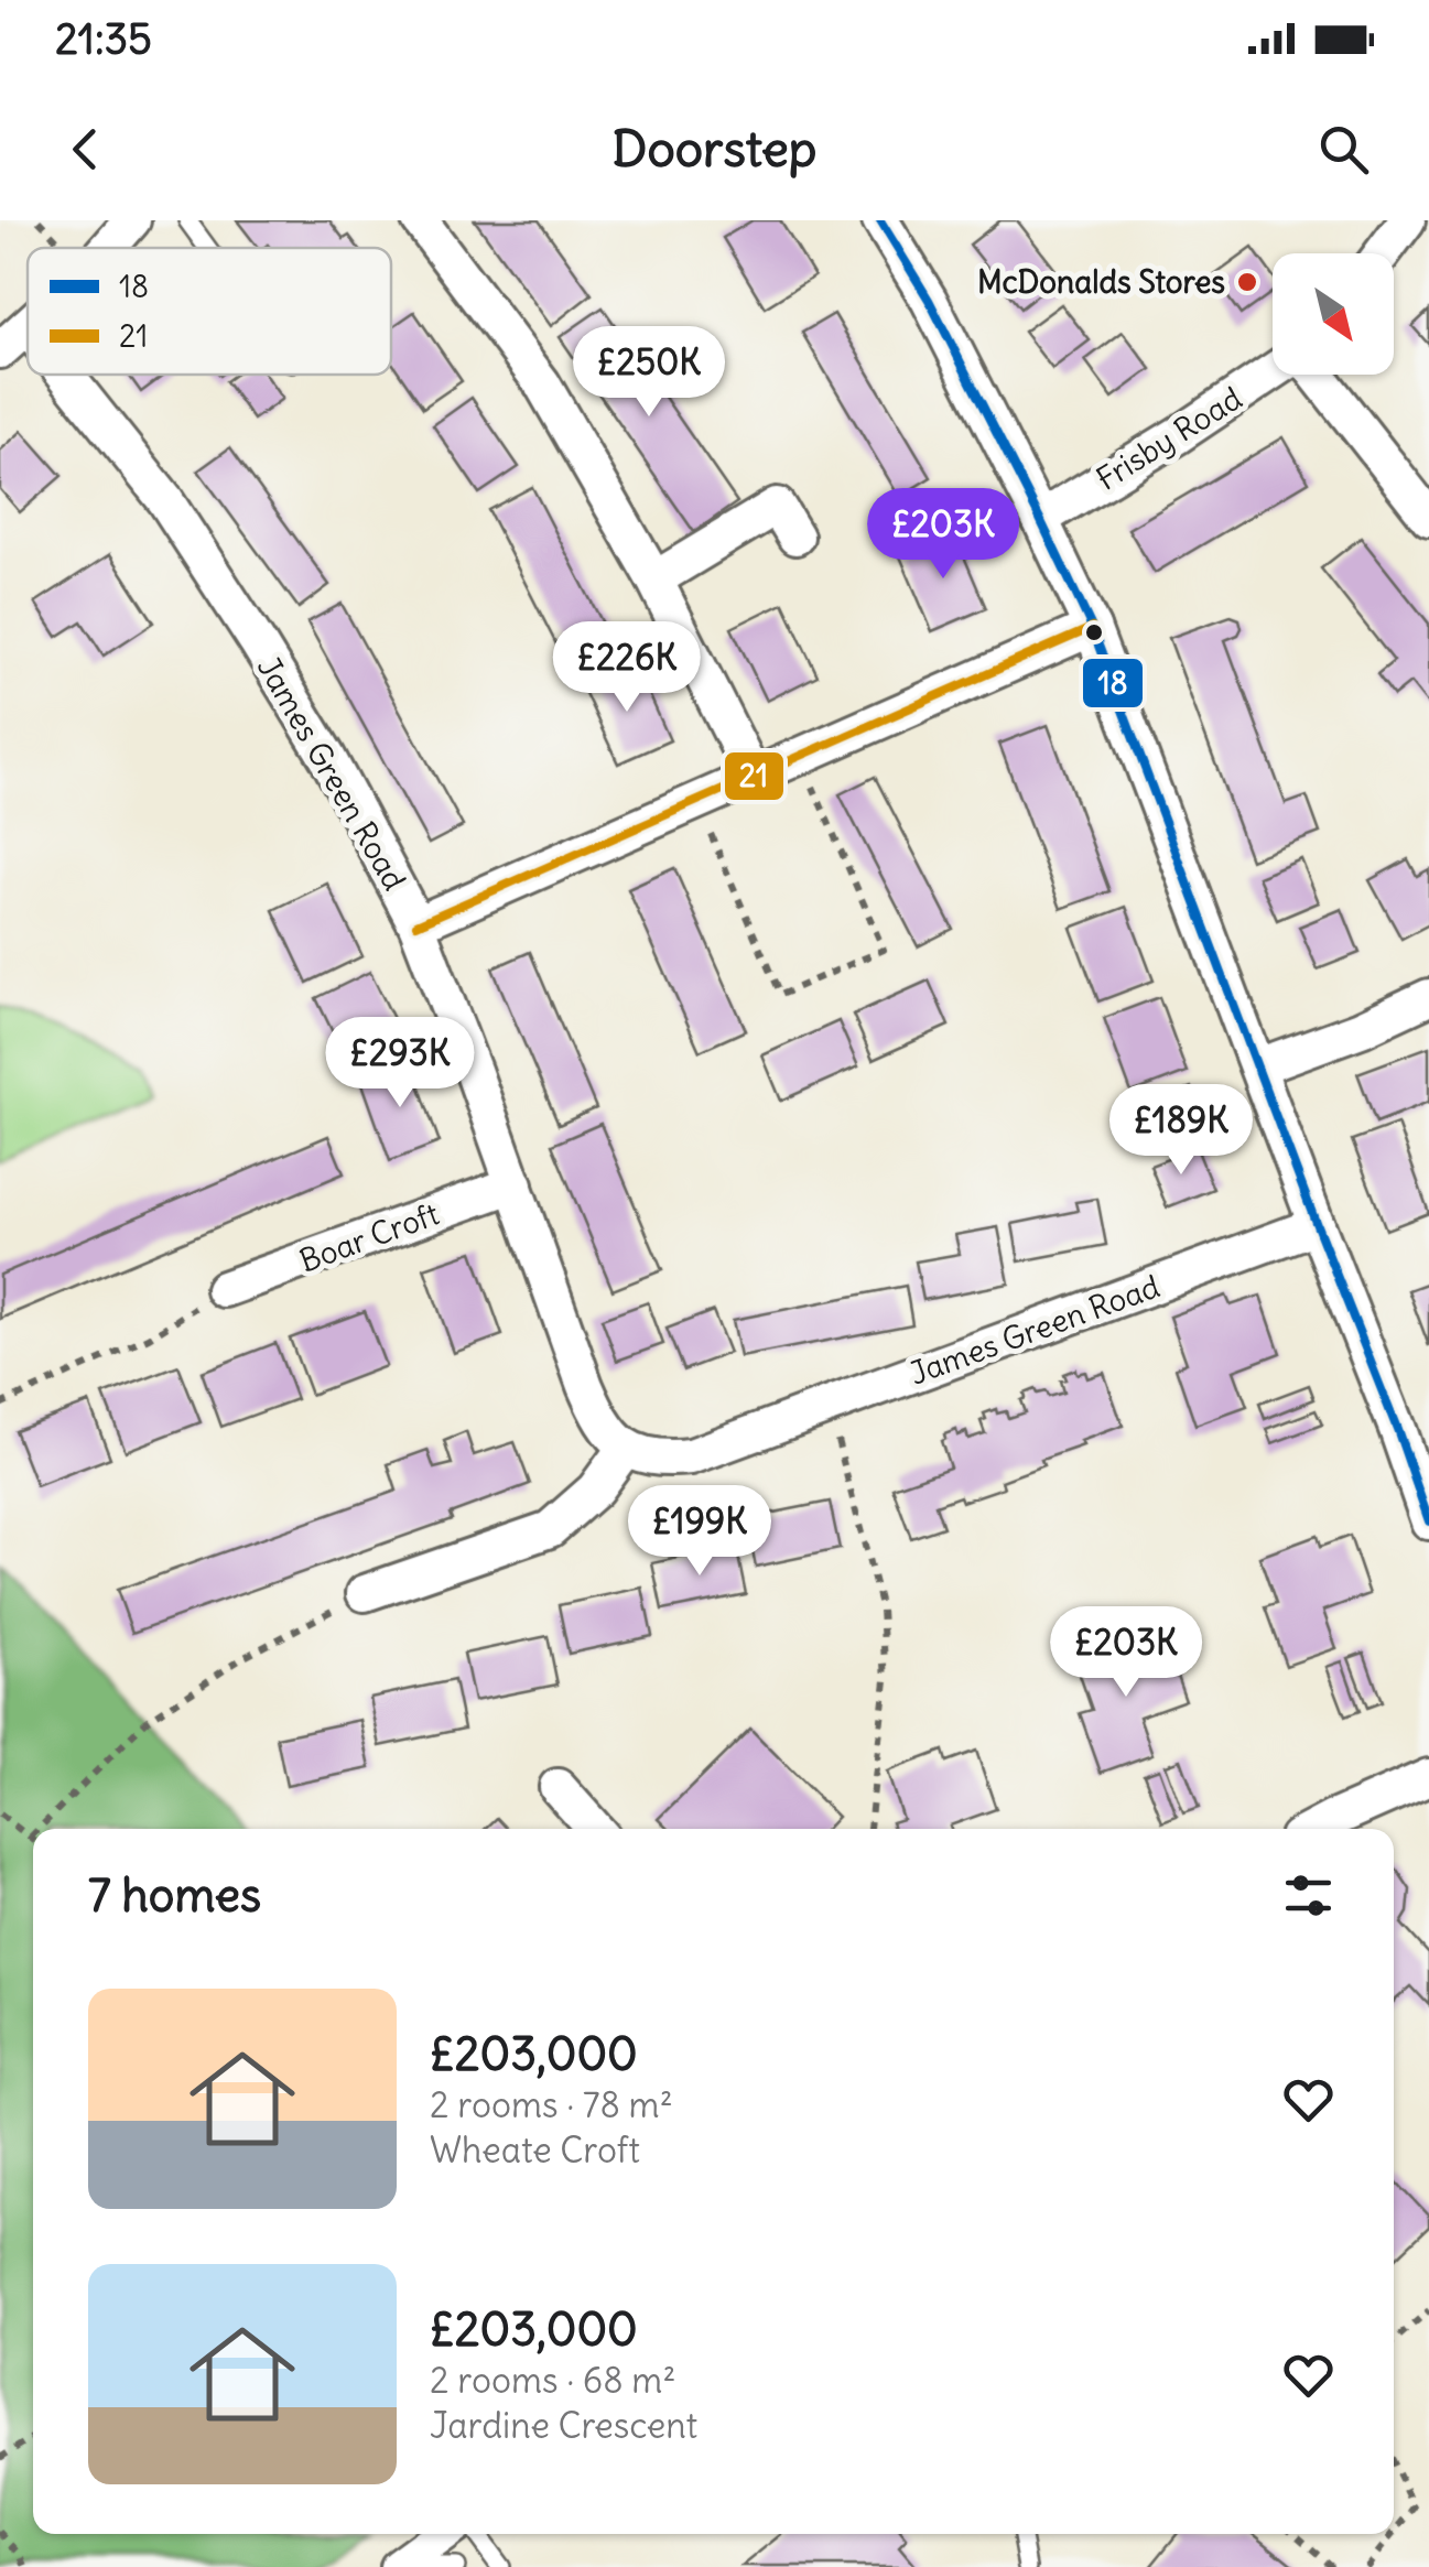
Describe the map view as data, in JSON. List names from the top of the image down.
{
  "streets": {
    "street": ["Frisby Road", "James Green Road", "Boar Croft"]
  },
  "crossings": [
    ["James Green Road", "Boar Croft"]
  ],
  "places": ["McDonalds Stores"],
  "lines": ["transit line 18", "transit line 21"],
  "legend": ["18", "21"],
  "north": "bottom right",
  "page": {
    "status": "21:35",
    "header": "Doorstep",
    "price": [
      "£250K",
      "£203K",
      "£226K",
      "£293K",
      "£189K",
      "£199K",
      "£203K"
    ],
    "heading": "7 homes",
    "list": [
      {
        "name": "£203,000",
        "note": "2 rooms · 78 m² · Wheate Croft"
      },
      {
        "name": "£203,000",
        "note": "2 rooms · 68 m² · Jardine Crescent"
      }
    ]
  }
}
